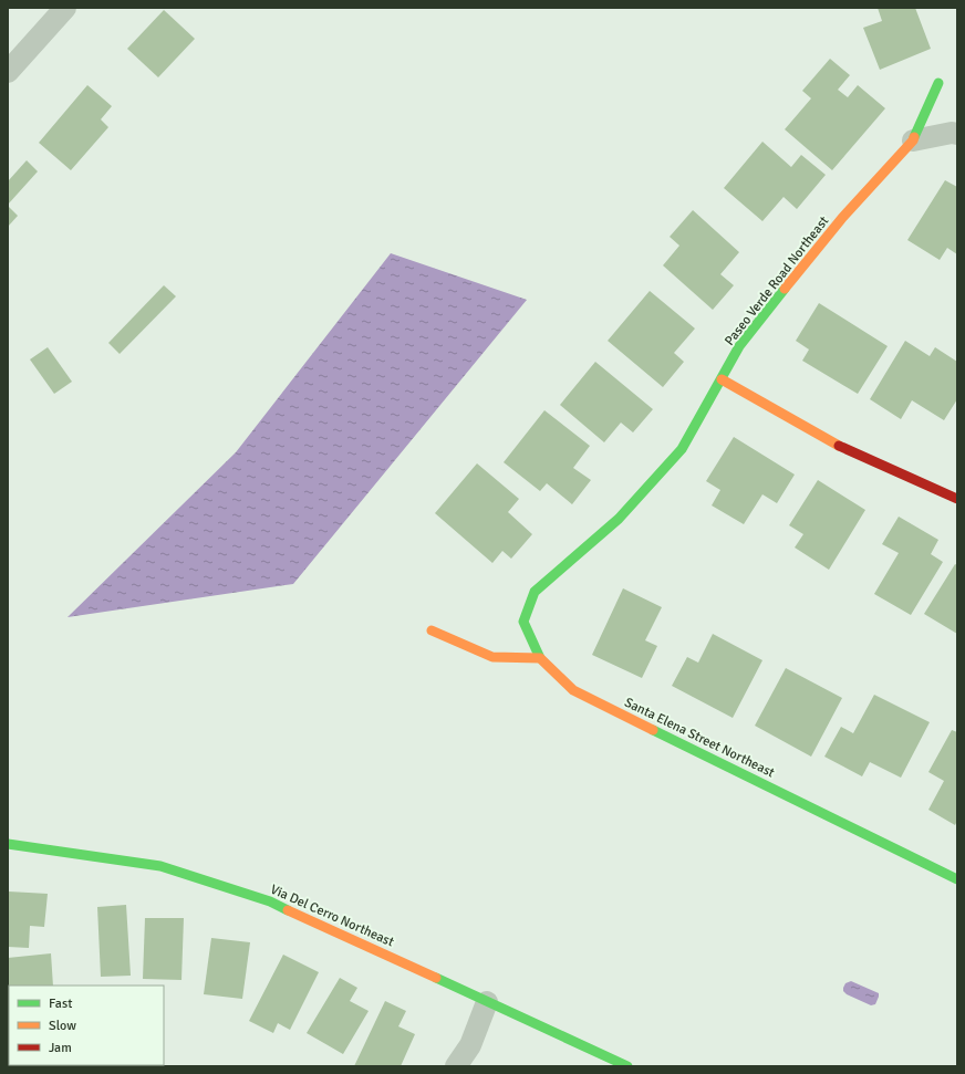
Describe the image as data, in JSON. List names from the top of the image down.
{
  "streets": {
    "street": ["Paseo Verde Road Northeast", "Santa Elena Street Northeast", "Via Del Cerro Northeast"]
  },
  "crossings": [
    ["Paseo Verde Road Northeast", "Santa Elena Street Northeast"]
  ],
  "legend": ["Fast", "Slow", "Jam"]
}
